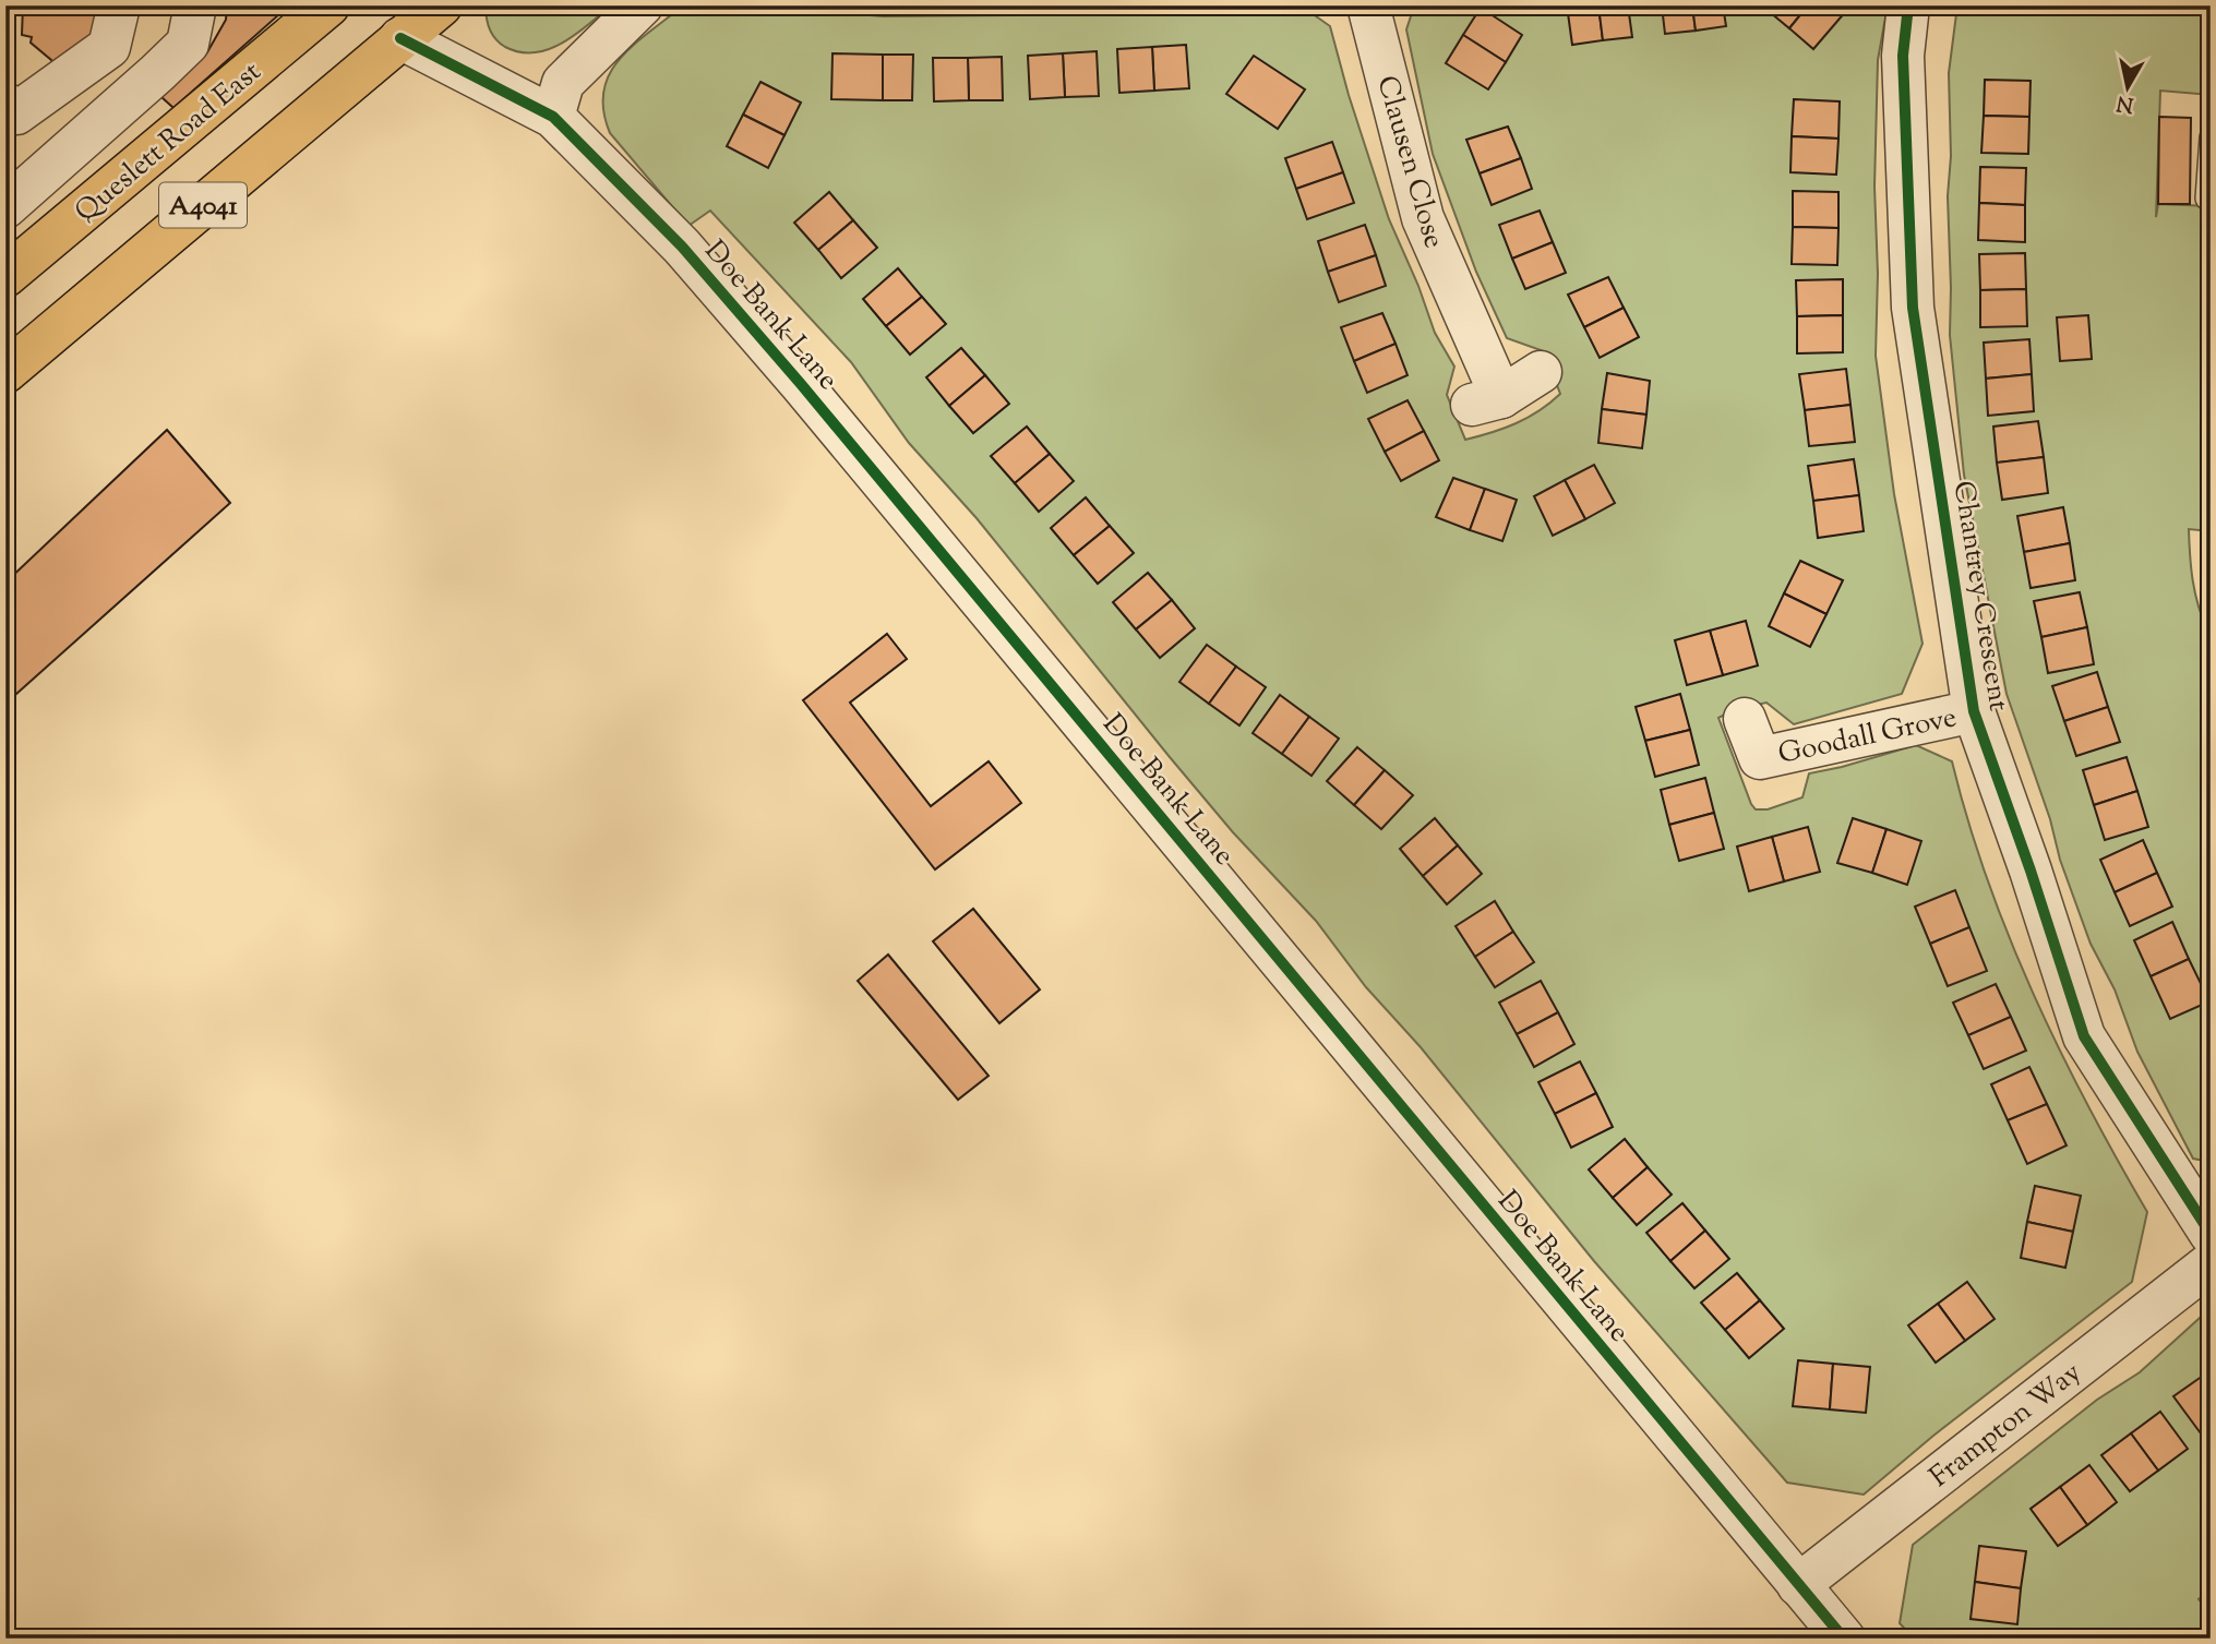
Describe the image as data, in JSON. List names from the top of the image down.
{
  "streets": {
    "highway": ["Queslett Road East", "A4041"],
    "street": [
      "Clausen Close",
      "Doe Bank Lane",
      "Chantrey Crescent",
      "Goodall Grove",
      "Frampton Way"
    ]
  },
  "crossings": [
    ["A4041", "Doe Bank Lane"],
    ["Doe Bank Lane", "Frampton Way"],
    ["Chantrey Crescent", "Goodall Grove"]
  ],
  "north": "bottom"
}
